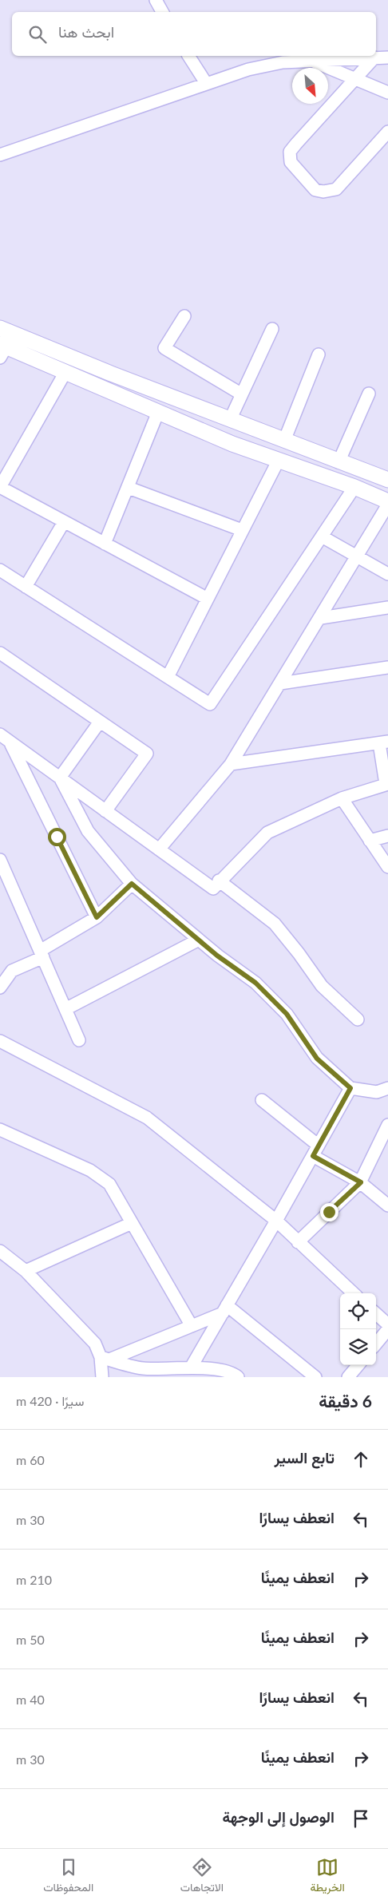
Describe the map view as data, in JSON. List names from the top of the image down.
{
  "north": "bottom right",
  "page": {
    "search": "ابحث هنا",
    "heading": ["6 دقيقة", "سيرًا · 420 m"],
    "list": [
      ["تابع السير", "60 m"],
      ["انعطف يسارًا", "30 m"],
      ["انعطف يمينًا", "210 m"],
      ["انعطف يمينًا", "50 m"],
      ["انعطف يسارًا", "40 m"],
      ["انعطف يمينًا", "30 m"],
      "الوصول إلى الوجهة"
    ],
    "nav": ["الخريطة", "الاتجاهات", "المحفوظات"]
  }
}
